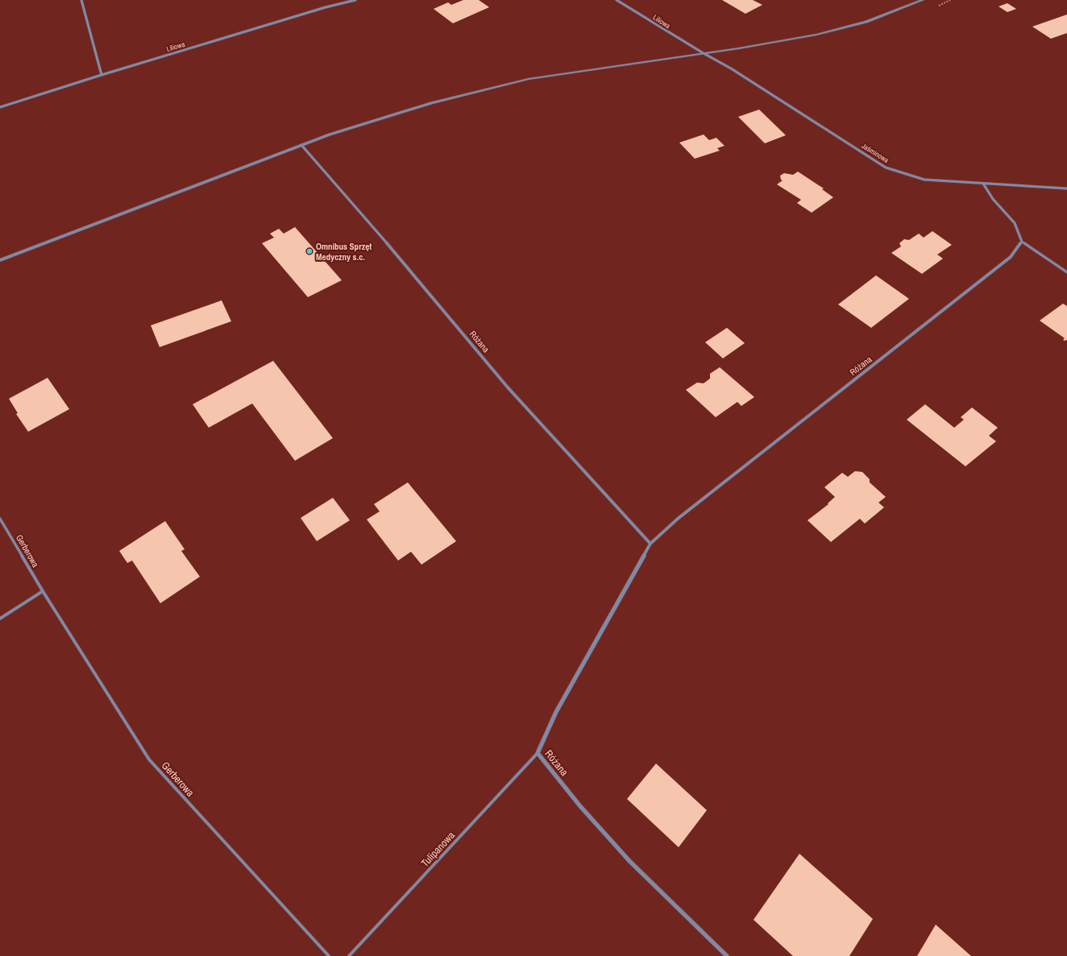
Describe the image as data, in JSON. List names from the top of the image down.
{
  "streets": {
    "street": ["Liliowa", "Jaśminowa", "Różana"],
    "lane": ["Gerberowa", "Tulipanowa"]
  },
  "crossings": [
    ["Liliowa", "Jaśminowa"],
    ["Różana", "Tulipanowa"]
  ],
  "places": ["Omnibus Sprzęt Medyczny s.c."]
}
